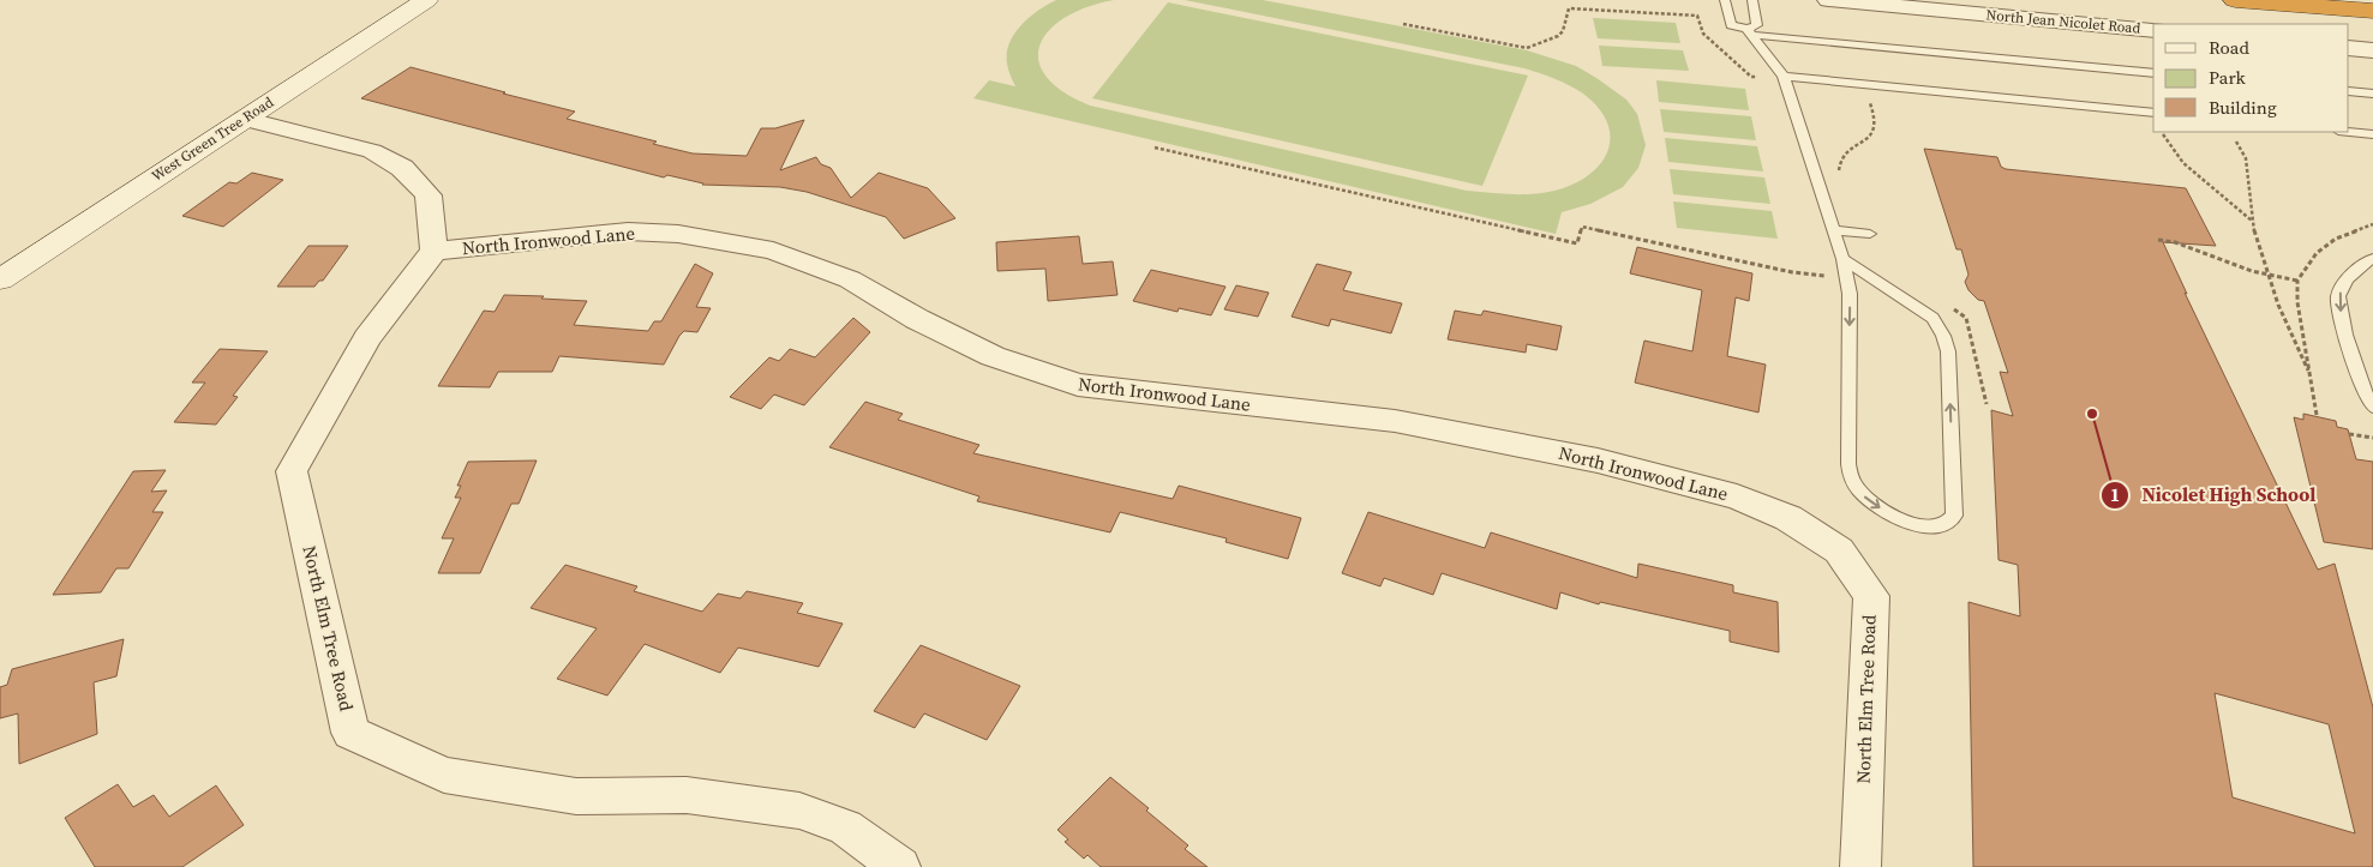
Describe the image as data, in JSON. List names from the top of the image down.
{
  "streets": {
    "street": [
      "North Jean Nicolet Road",
      "West Green Tree Road",
      "North Ironwood Lane",
      "North Elm Tree Road"
    ]
  },
  "crossings": [
    ["North Ironwood Lane", "North Elm Tree Road"]
  ],
  "places": ["Nicolet High School"],
  "legend": ["Road", "Park", "Building"]
}
